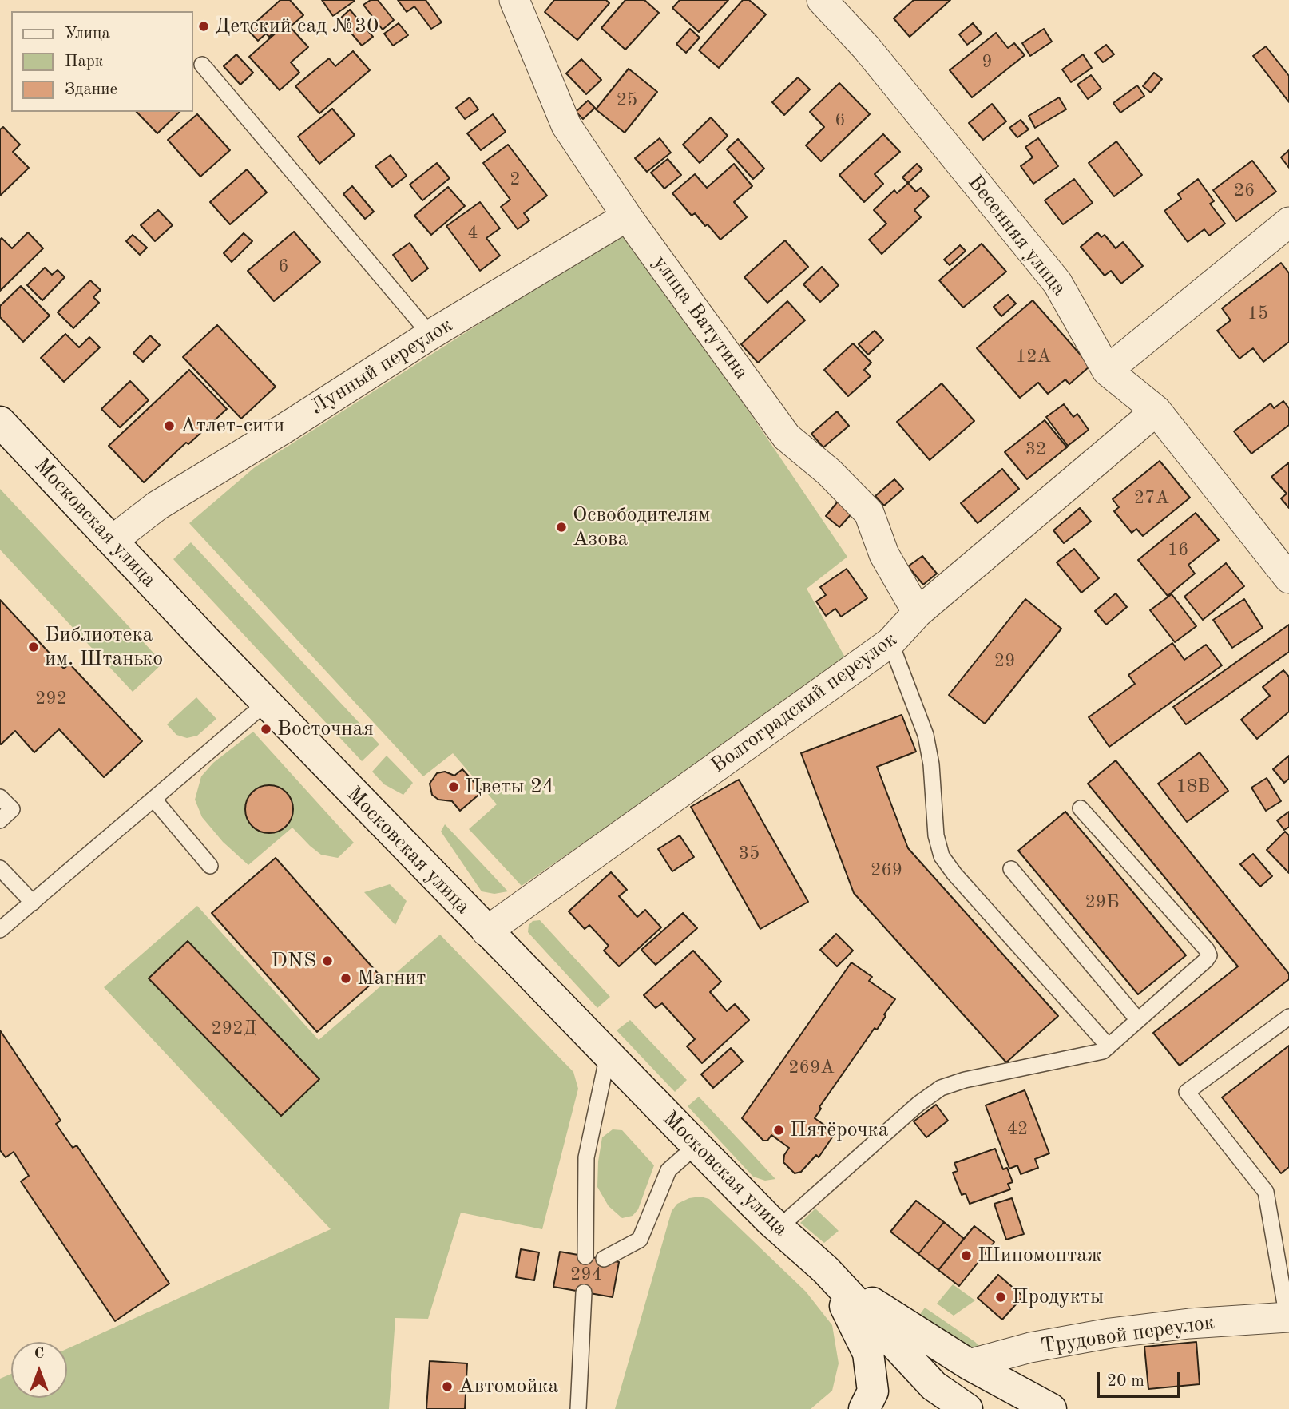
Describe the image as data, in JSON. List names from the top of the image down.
{
  "streets": {
    "main road": ["Московская улица"],
    "street": [
      "Весенняя улица",
      "улица Ватутина",
      "Лунный переулок",
      "Волгоградский переулок",
      "Трудовой переулок"
    ]
  },
  "crossings": [
    ["Весенняя улица", "Волгоградский переулок"],
    ["улица Ватутина", "Лунный переулок"],
    ["улица Ватутина", "Волгоградский переулок"],
    ["Лунный переулок", "Московская улица"],
    ["Московская улица", "Волгоградский переулок"],
    ["Московская улица", "Трудовой переулок"]
  ],
  "places": [
    "Детский сад №30",
    "Атлет-сити",
    "Освободителям Азова",
    "Библиотека им. Штанько",
    "Восточная",
    "Цветы 24",
    "DNS",
    "Магнит",
    "Пятёрочка",
    "Шиномонтаж",
    "Продукты",
    "Автомойка"
  ],
  "house_numbers": [
    "9",
    "25",
    "6",
    "2",
    "26",
    "4",
    "6",
    "15",
    "12А",
    "32",
    "27А",
    "16",
    "29",
    "292",
    "18В",
    "35",
    "269",
    "29Б",
    "292Д",
    "269А",
    "42",
    "294"
  ],
  "legend": ["Улица", "Парк", "Здание"],
  "scale_bar": "20 m",
  "north": "top"
}
